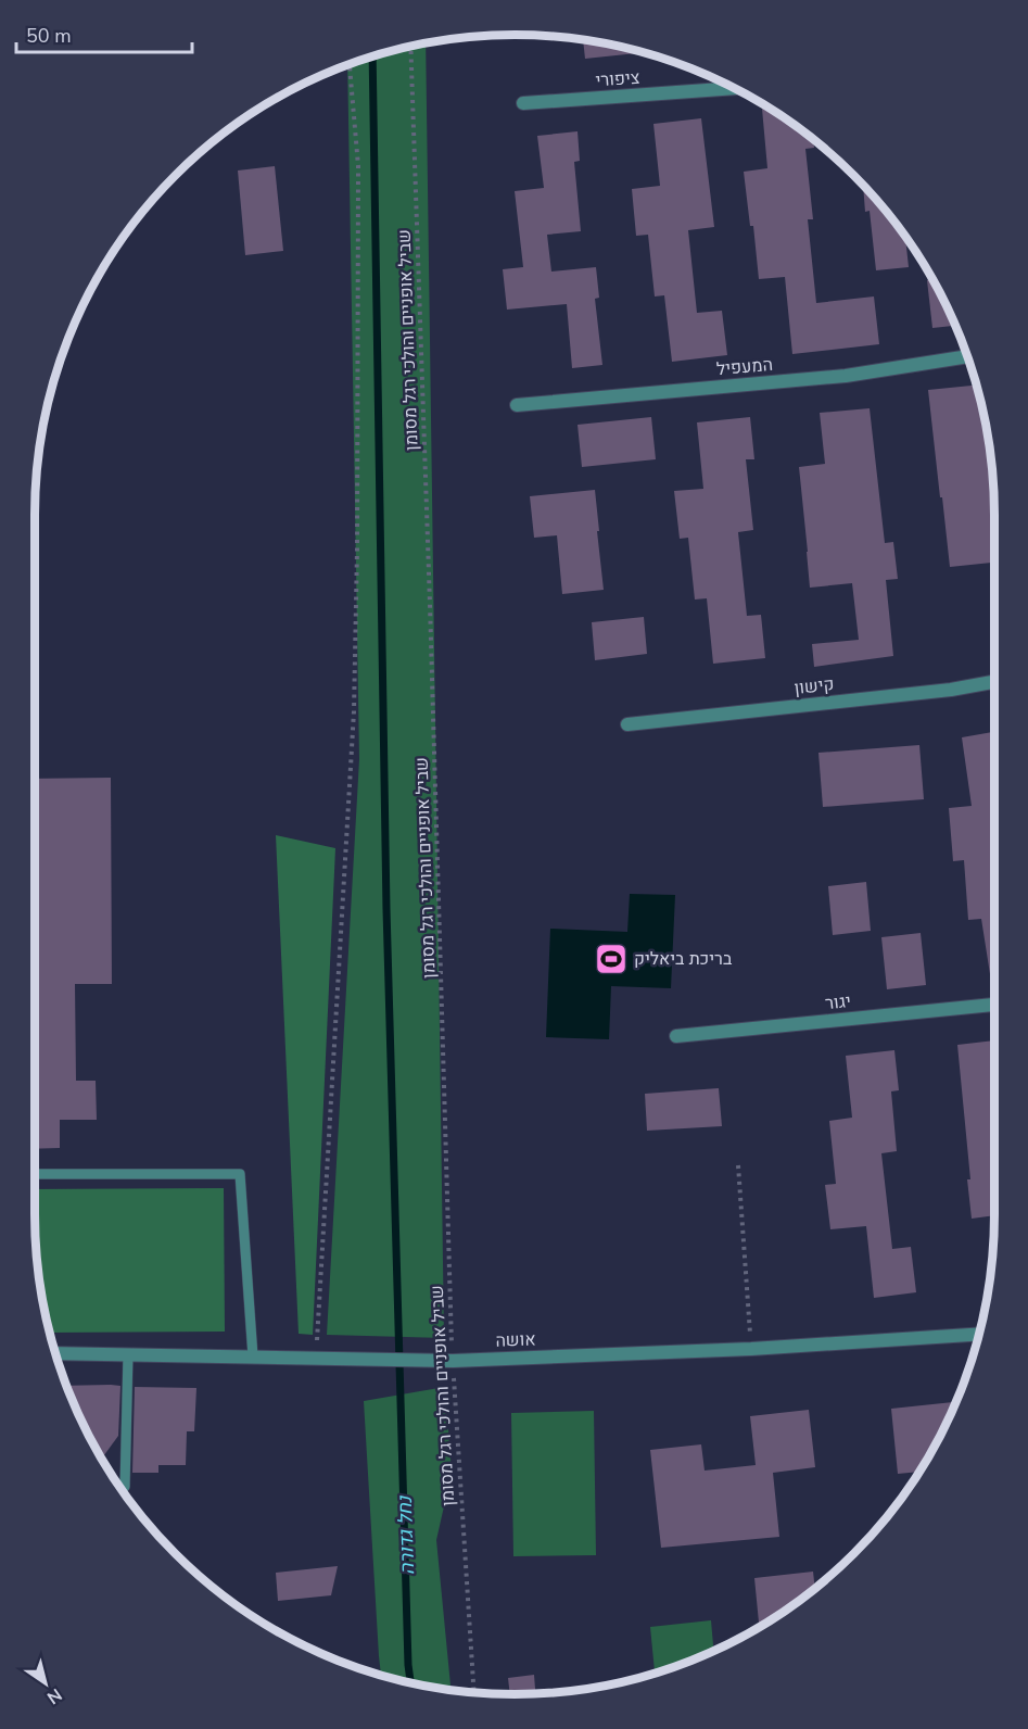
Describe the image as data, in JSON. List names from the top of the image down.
{
  "streets": {
    "street": [
      "ציפורי",
      "המעפיל",
      "קישון",
      "יגור",
      "אושה"
    ],
    "path": ["שביל אופניים והולכי רגל מסומן"]
  },
  "crossings": [
    ["שביל אופניים והולכי רגל מסומן", "אושה"]
  ],
  "water": ["נחל גדורה"],
  "places": {
    "sports": ["בריכת ביאליק"]
  },
  "scale_bar": "50 m",
  "north": "bottom right"
}
